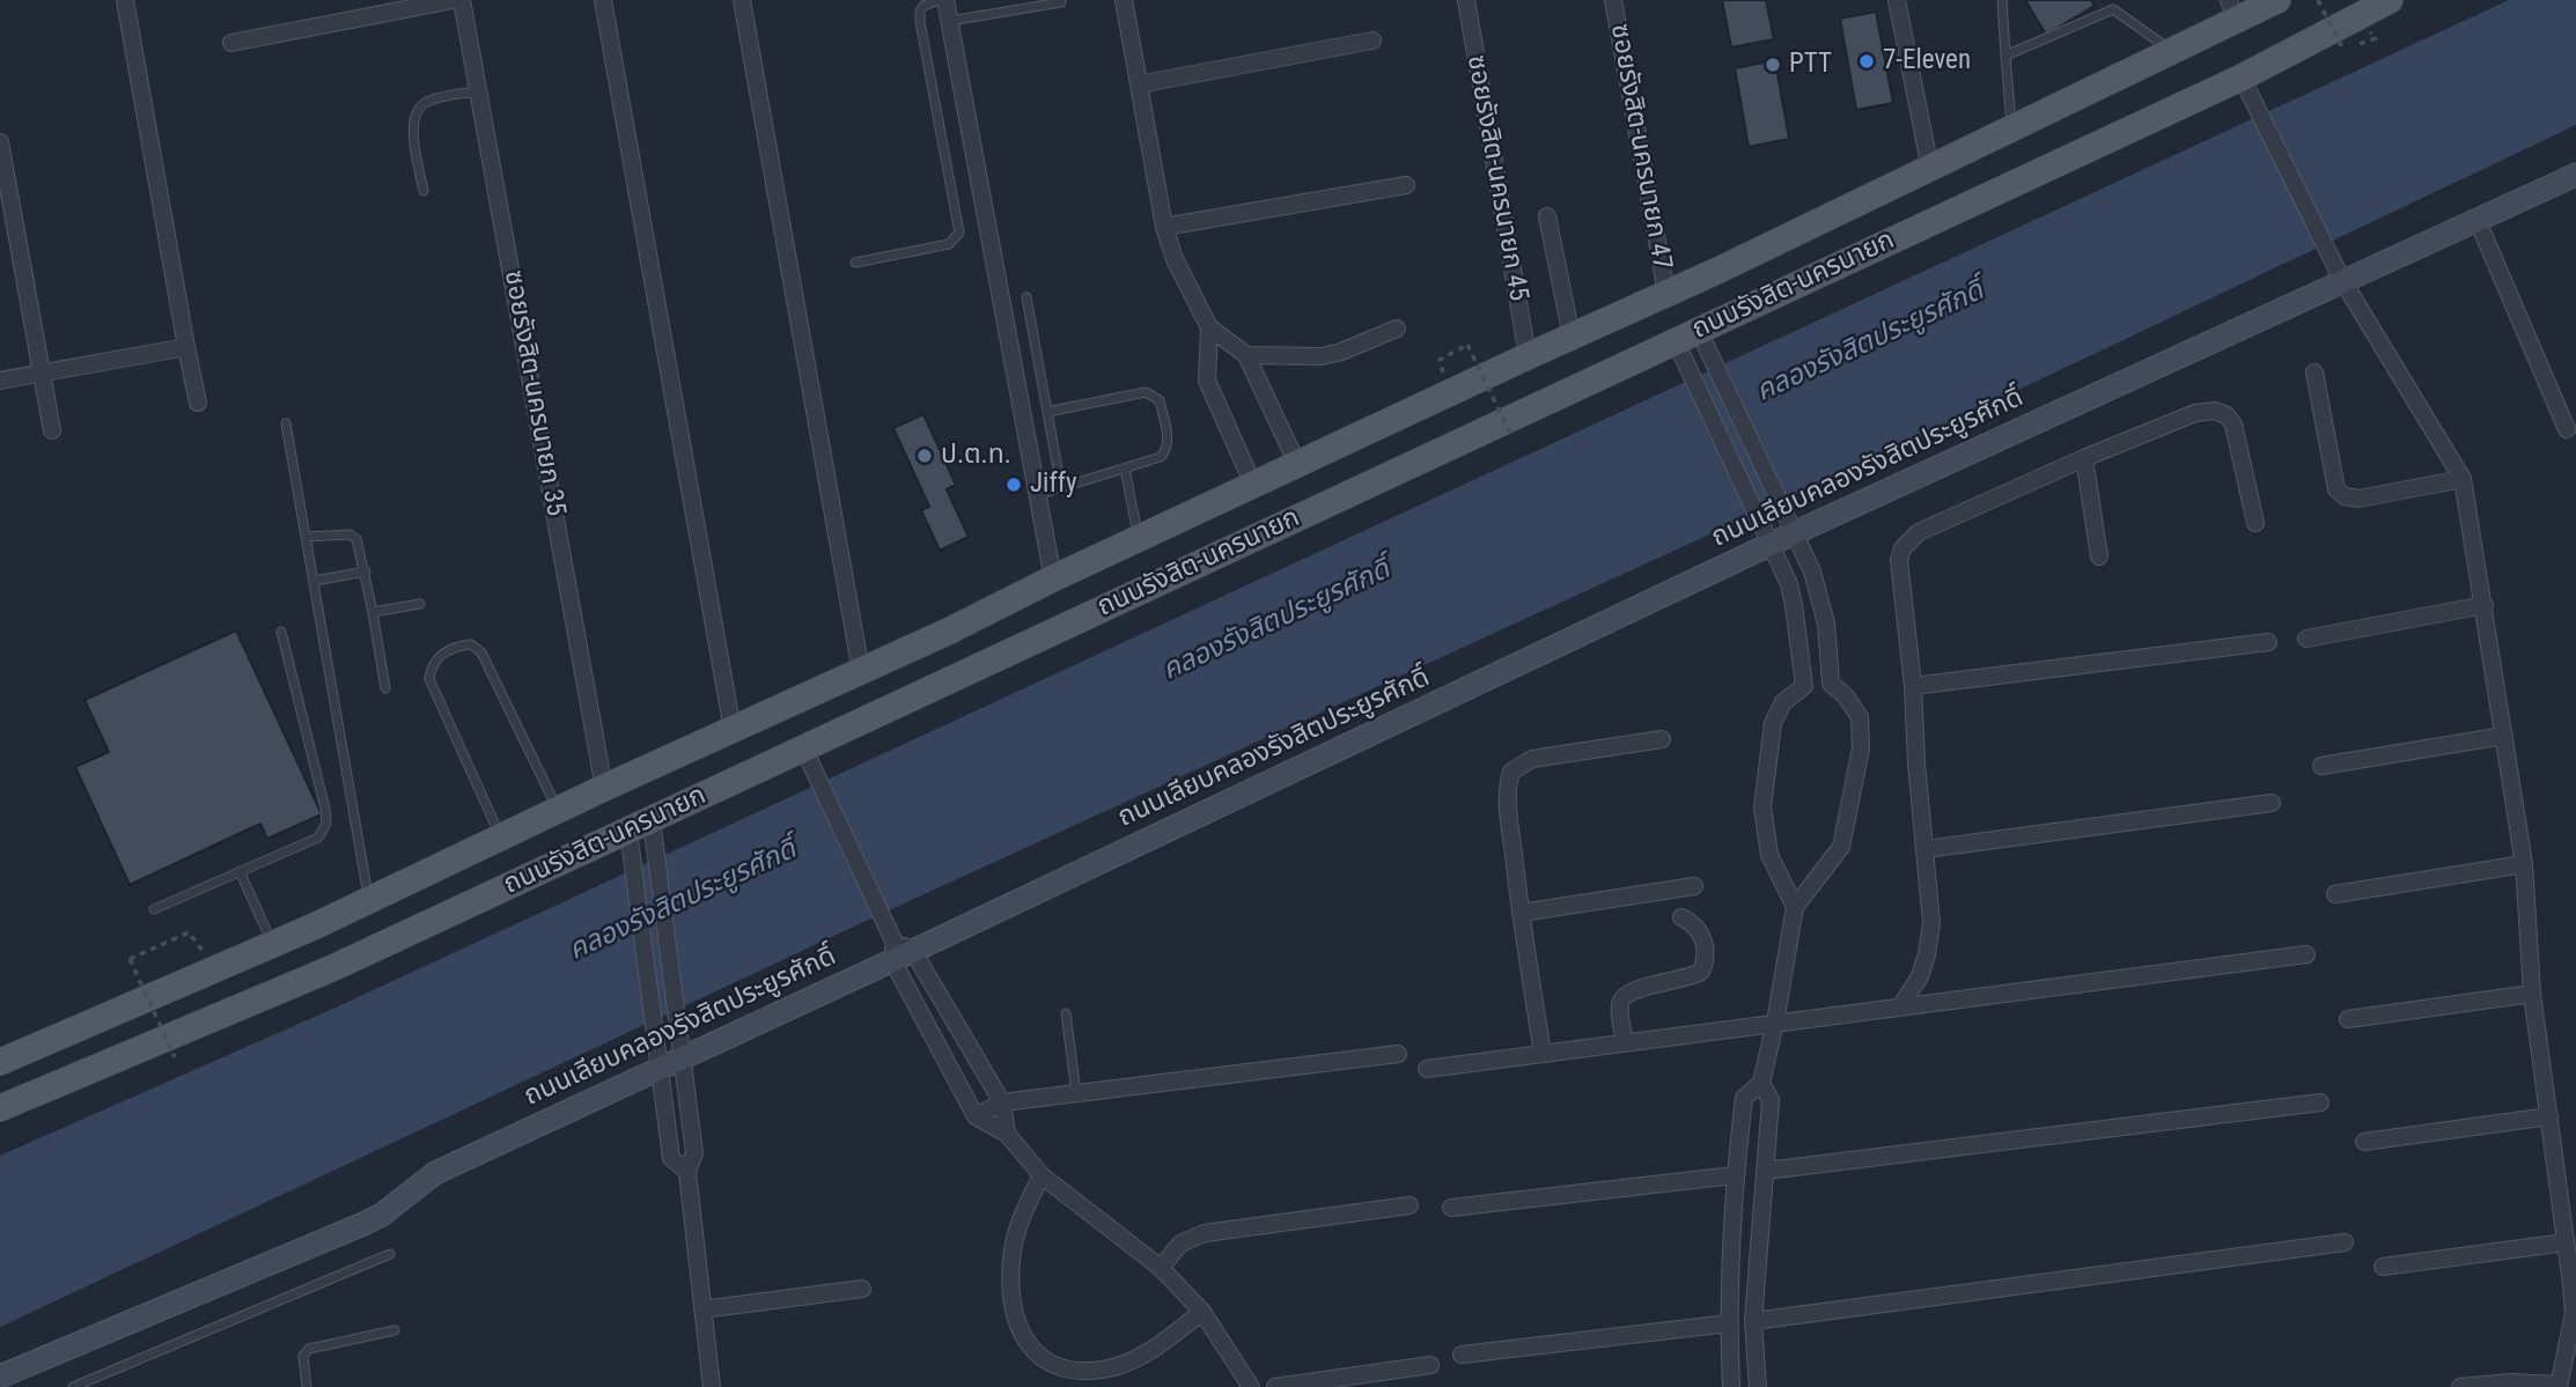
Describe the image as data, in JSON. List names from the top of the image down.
{
  "streets": {
    "main road": ["ถนนรังสิต-นครนายก"],
    "street": [
      "ซอยรังสิต-นครนายก 47",
      "ซอยรังสิต-นครนายก 45",
      "ซอยรังสิต-นครนายก 35",
      "ถนนเลียบคลองรังสิตประยูรศักดิ์"
    ]
  },
  "crossings": [
    ["ซอยรังสิต-นครนายก 47", "ถนนรังสิต-นครนายก"],
    ["ซอยรังสิต-นครนายก 45", "ถนนรังสิต-นครนายก"],
    ["ถนนรังสิต-นครนายก", "ซอยรังสิต-นครนายก 35"]
  ],
  "water": ["คลองรังสิตประยูรศักดิ์"],
  "places": [
    "7-Eleven",
    "PTT",
    "ป.ต.ท.",
    "Jiffy"
  ]
}
